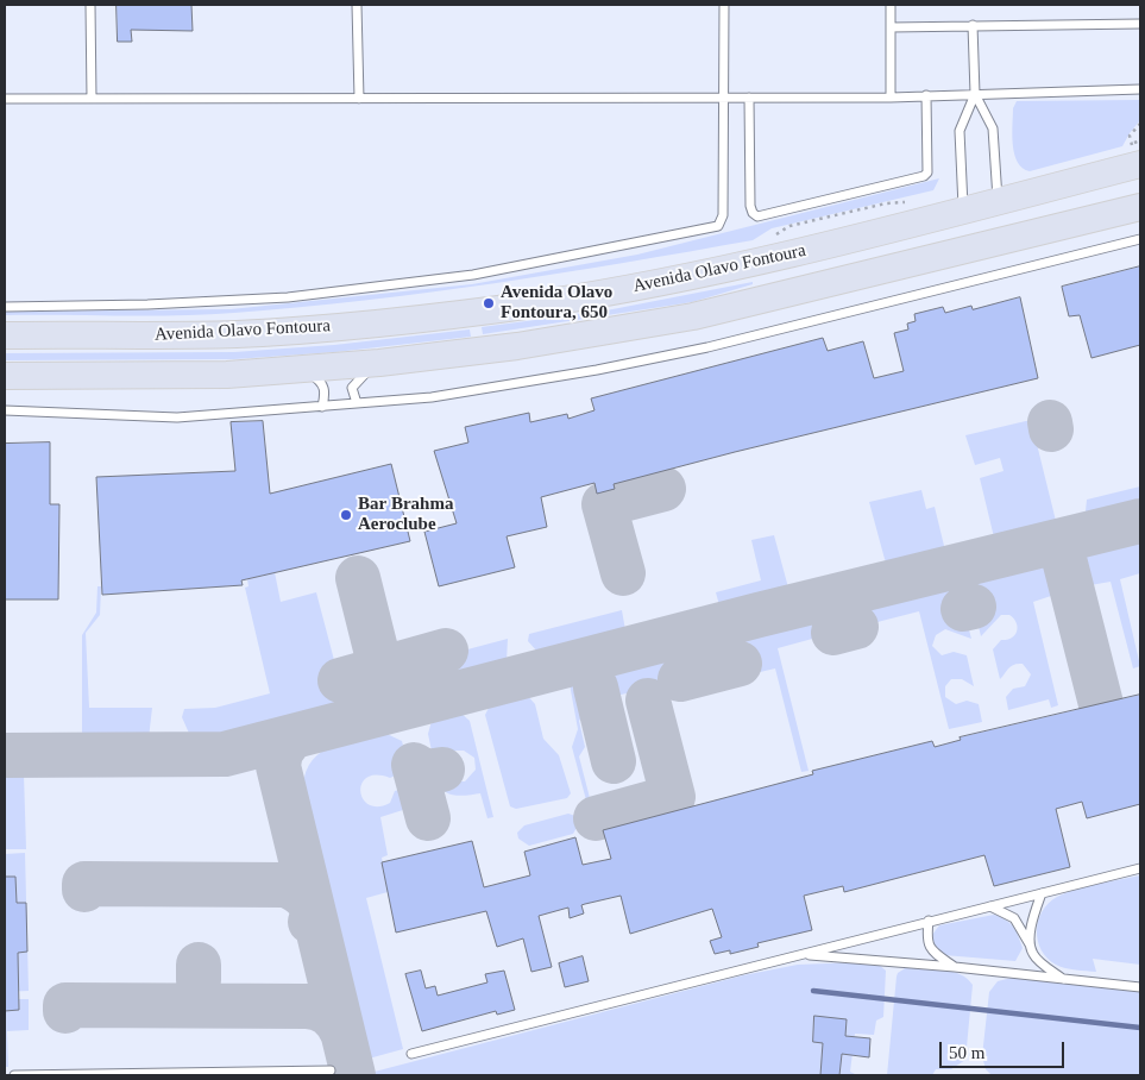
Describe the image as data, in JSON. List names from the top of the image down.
{
  "streets": {
    "main road": ["Avenida Olavo Fontoura"]
  },
  "places": ["Avenida Olavo Fontoura, 650", "Bar Brahma Aeroclube"],
  "scale_bar": "50 m"
}
